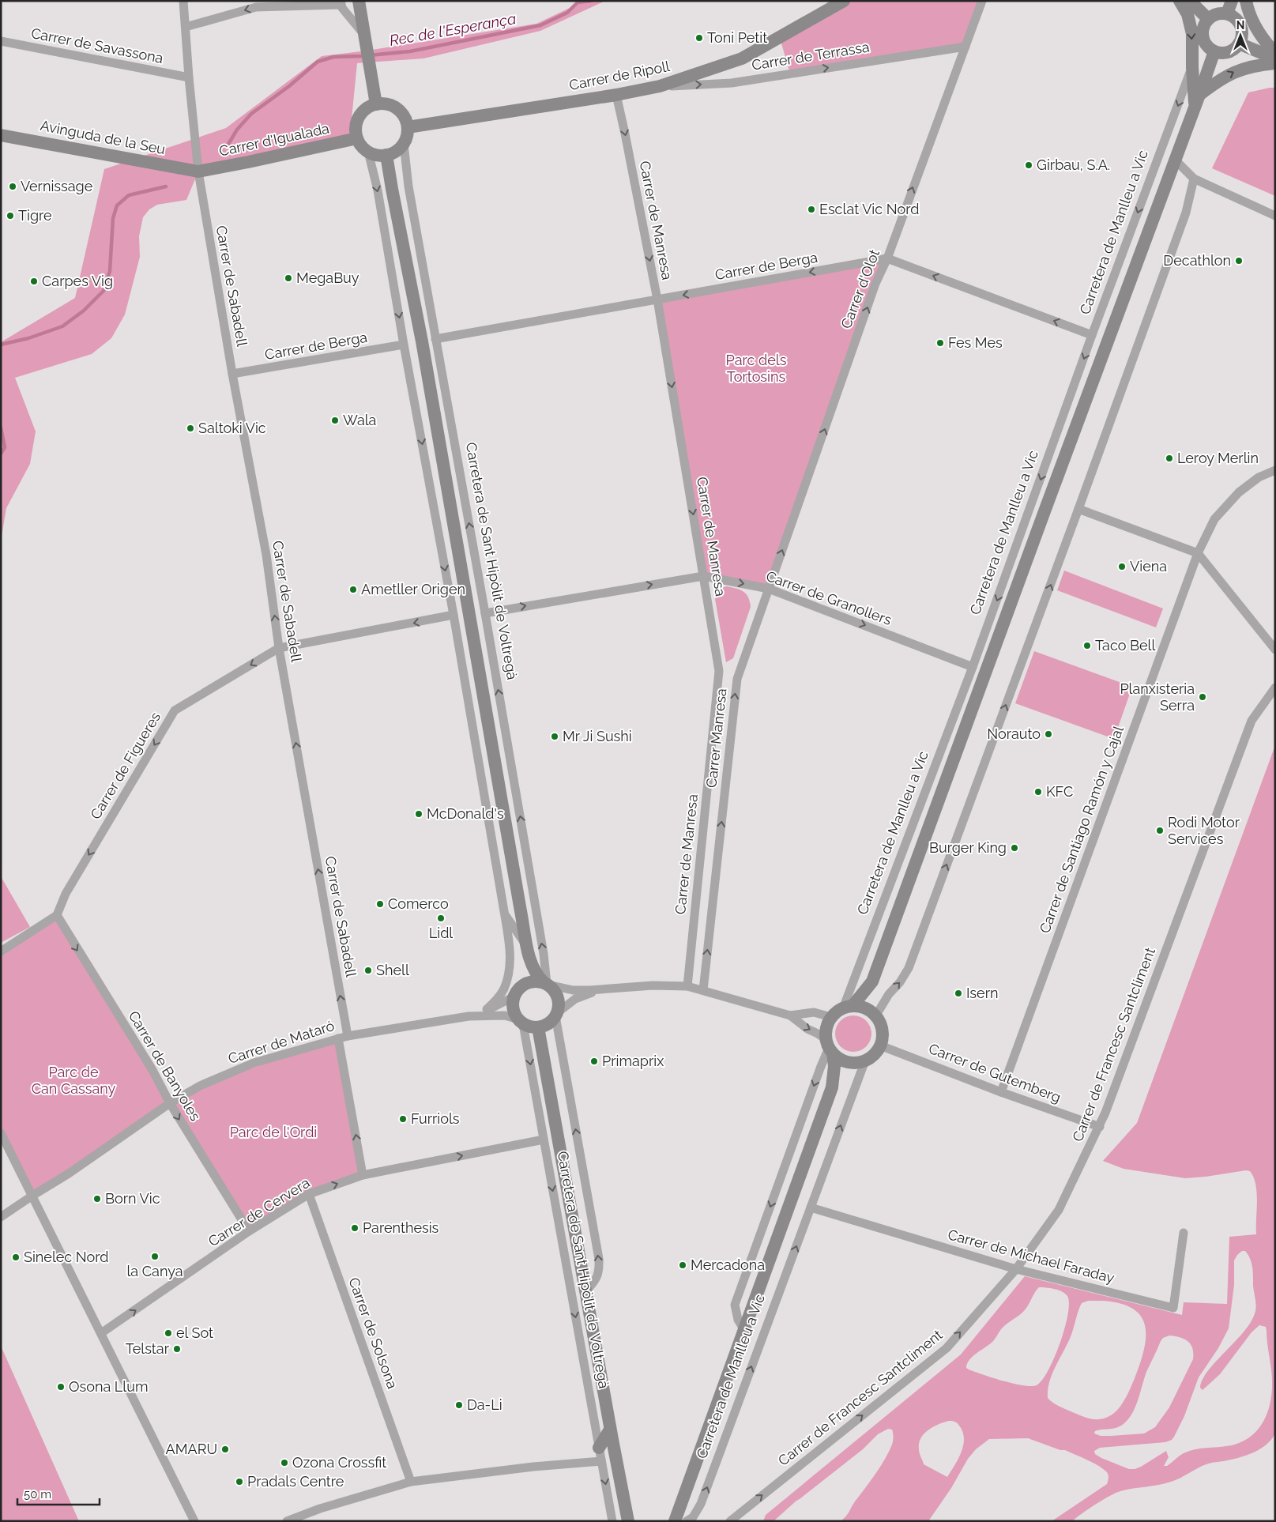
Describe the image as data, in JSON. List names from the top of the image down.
{
  "streets": {
    "street": [
      "Carrer de Savassona",
      "Carrer de Terrassa",
      "Carrer de Ripoll",
      "Avinguda de la Seu",
      "Carrer d'Igualada",
      "Carrer de Manresa",
      "Carretera de Manlleu a Vic",
      "Carrer de Berga",
      "Carrer de Sabadell",
      "Carrer d'Olot",
      "Carretera de Sant Hipòlit de Voltregà",
      "Carrer de Granollers",
      "Carrer Manresa",
      "Carrer de Figueres",
      "Carrer de Santiago Ramón y Cajal",
      "Carrer de Mataró",
      "Carrer de Francesc Santcliment",
      "Carrer de Banyoles",
      "Carrer de Gutemberg",
      "Carrer de Cervera",
      "Carrer de Michael Faraday",
      "Carrer de Solsona"
    ]
  },
  "crossings": [
    ["Carrer de Savassona", "Carrer de Sabadell"],
    ["Carrer de Terrassa", "Carrer de Ripoll"],
    ["Carrer de Terrassa", "Carrer d'Olot"],
    ["Carrer de Ripoll", "Carrer d'Igualada"],
    ["Carrer de Ripoll", "Carrer de Manresa"],
    ["Carrer de Ripoll", "Carretera de Sant Hipòlit de Voltregà"],
    ["Avinguda de la Seu", "Carrer d'Igualada"],
    ["Avinguda de la Seu", "Carrer de Sabadell"],
    ["Carrer d'Igualada", "Carrer de Sabadell"],
    ["Carrer d'Igualada", "Carretera de Sant Hipòlit de Voltregà"],
    ["Carrer de Manresa", "Carrer de Berga"],
    ["Carrer de Manresa", "Carrer de Granollers"],
    ["Carretera de Manlleu a Vic", "Carrer de Granollers"],
    ["Carretera de Manlleu a Vic", "Carrer de Gutemberg"],
    ["Carretera de Manlleu a Vic", "Carrer de Michael Faraday"],
    ["Carrer de Berga", "Carrer de Sabadell"],
    ["Carrer de Berga", "Carrer d'Olot"],
    ["Carrer de Berga", "Carretera de Sant Hipòlit de Voltregà"],
    ["Carrer de Sabadell", "Carrer de Figueres"],
    ["Carrer de Sabadell", "Carrer de Mataró"],
    ["Carrer d'Olot", "Carrer de Granollers"],
    ["Carrer d'Olot", "Carrer Manresa"],
    ["Carretera de Sant Hipòlit de Voltregà", "Carrer de Granollers"],
    ["Carretera de Sant Hipòlit de Voltregà", "Carrer de Mataró"],
    ["Carretera de Sant Hipòlit de Voltregà", "Carrer de Cervera"],
    ["Carrer de Granollers", "Carrer Manresa"],
    ["Carrer de Figueres", "Carrer de Banyoles"],
    ["Carrer de Santiago Ramón y Cajal", "Carrer de Gutemberg"],
    ["Carrer de Mataró", "Carrer de Banyoles"],
    ["Carrer de Francesc Santcliment", "Carrer de Gutemberg"],
    ["Carrer de Francesc Santcliment", "Carrer de Michael Faraday"],
    ["Carrer de Banyoles", "Carrer de Cervera"],
    ["Carrer de Cervera", "Carrer de Solsona"]
  ],
  "one_way": [
    "Carrer de Terrassa",
    "Carrer de Manresa",
    "Carrer de Berga",
    "Carrer de Sabadell",
    "Carrer d'Olot",
    "Carrer de Granollers",
    "Carrer Manresa",
    "Carrer de Figueres",
    "Carrer de Francesc Santcliment",
    "Carrer de Banyoles",
    "Carrer de Cervera"
  ],
  "water": ["Rec de l'Esperança"],
  "parks": ["Parc dels Tortosins", "Parc de Can Cassany", "Parc de l'Ordi"],
  "places": [
    "Toni Petit",
    "Girbau, S.A.",
    "Vernissage",
    "Esclat Vic Nord",
    "Tigre",
    "Decathlon",
    "MegaBuy",
    "Carpes Vig",
    "Fes Mes",
    "Wala",
    "Saltoki Vic",
    "Leroy Merlin",
    "Viena",
    "Ametller Origen",
    "Taco Bell",
    "Planxisteria Serra",
    "Norauto",
    "Mr Ji Sushi",
    "KFC",
    "McDonald's",
    "Rodi Motor Services",
    "Burger King",
    "Comerco",
    "Lidl",
    "Shell",
    "Isern",
    "Primaprix",
    "Furriols",
    "Born Vic",
    "Parenthesis",
    "la Canya",
    "Sinelec Nord",
    "Mercadona",
    "el Sot",
    "Telstar",
    "Osona Llum",
    "Da-Li",
    "AMARU",
    "Ozona Crossfit",
    "Pradals Centre"
  ],
  "scale_bar": "50 m",
  "north": "top"
}
